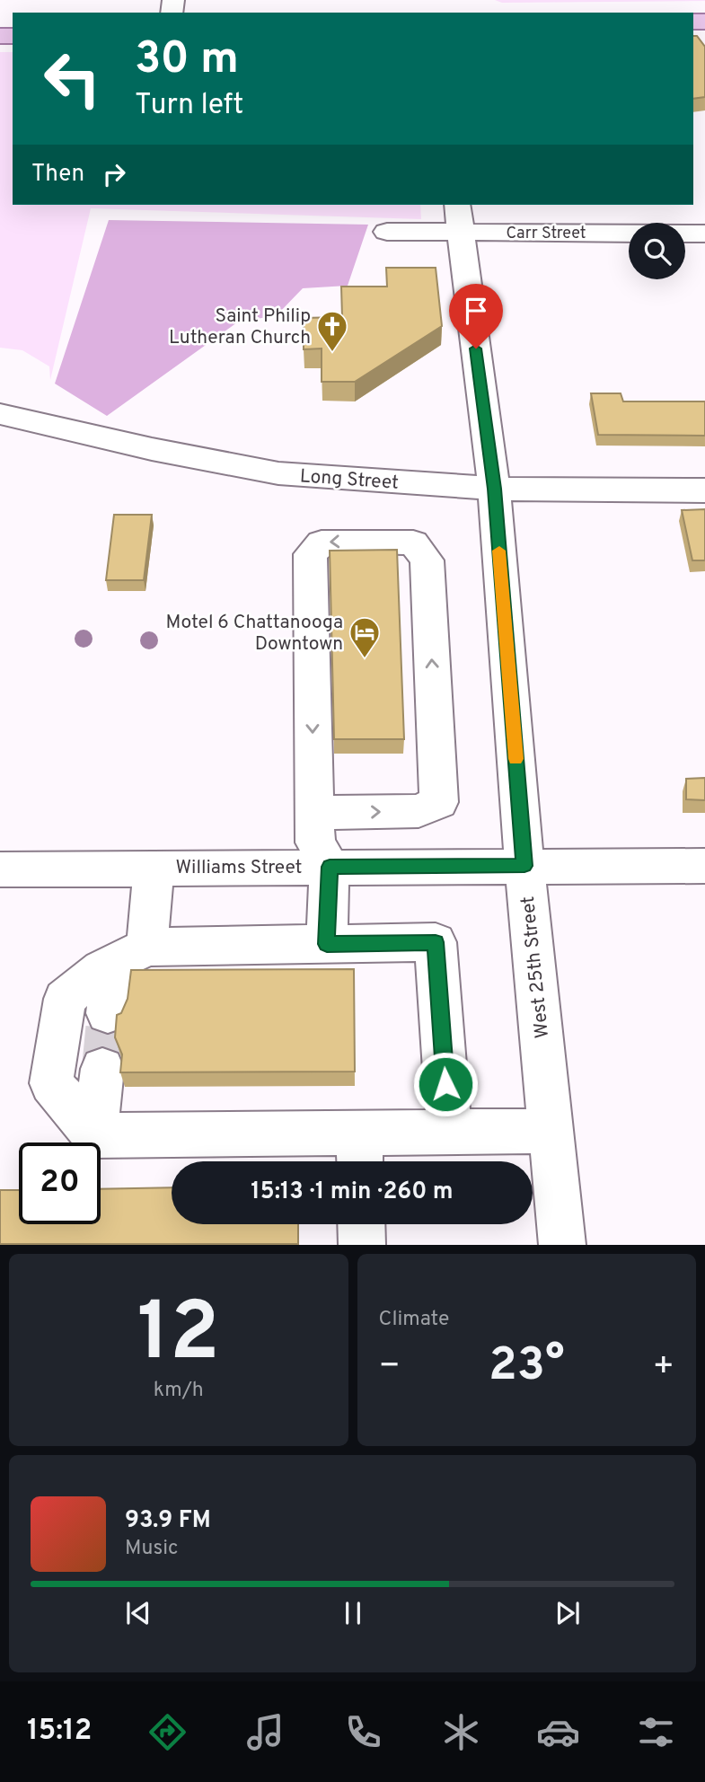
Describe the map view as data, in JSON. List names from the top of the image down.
{
  "streets": {
    "street": [
      "Carr Street",
      "Long Street",
      "Williams Street",
      "West 25th Street"
    ]
  },
  "crossings": [
    ["Carr Street", "West 25th Street"],
    ["Long Street", "West 25th Street"],
    ["Williams Street", "West 25th Street"]
  ],
  "places": {
    "church": ["Saint Philip Lutheran Church"],
    "hotel": ["Motel 6 Chattanooga Downtown"]
  },
  "page": {
    "turn": ["30 m", "Turn left"],
    "then": "Then",
    "limit": "20",
    "trip": "15:13 · 1 min · 260 m",
    "tile": [
      ["12", "km/h"],
      "Climate"
    ],
    "heat": ["−", "23°", "+"],
    "song": ["93.9 FM", "Music"],
    "tabs": "15:12"
  }
}
